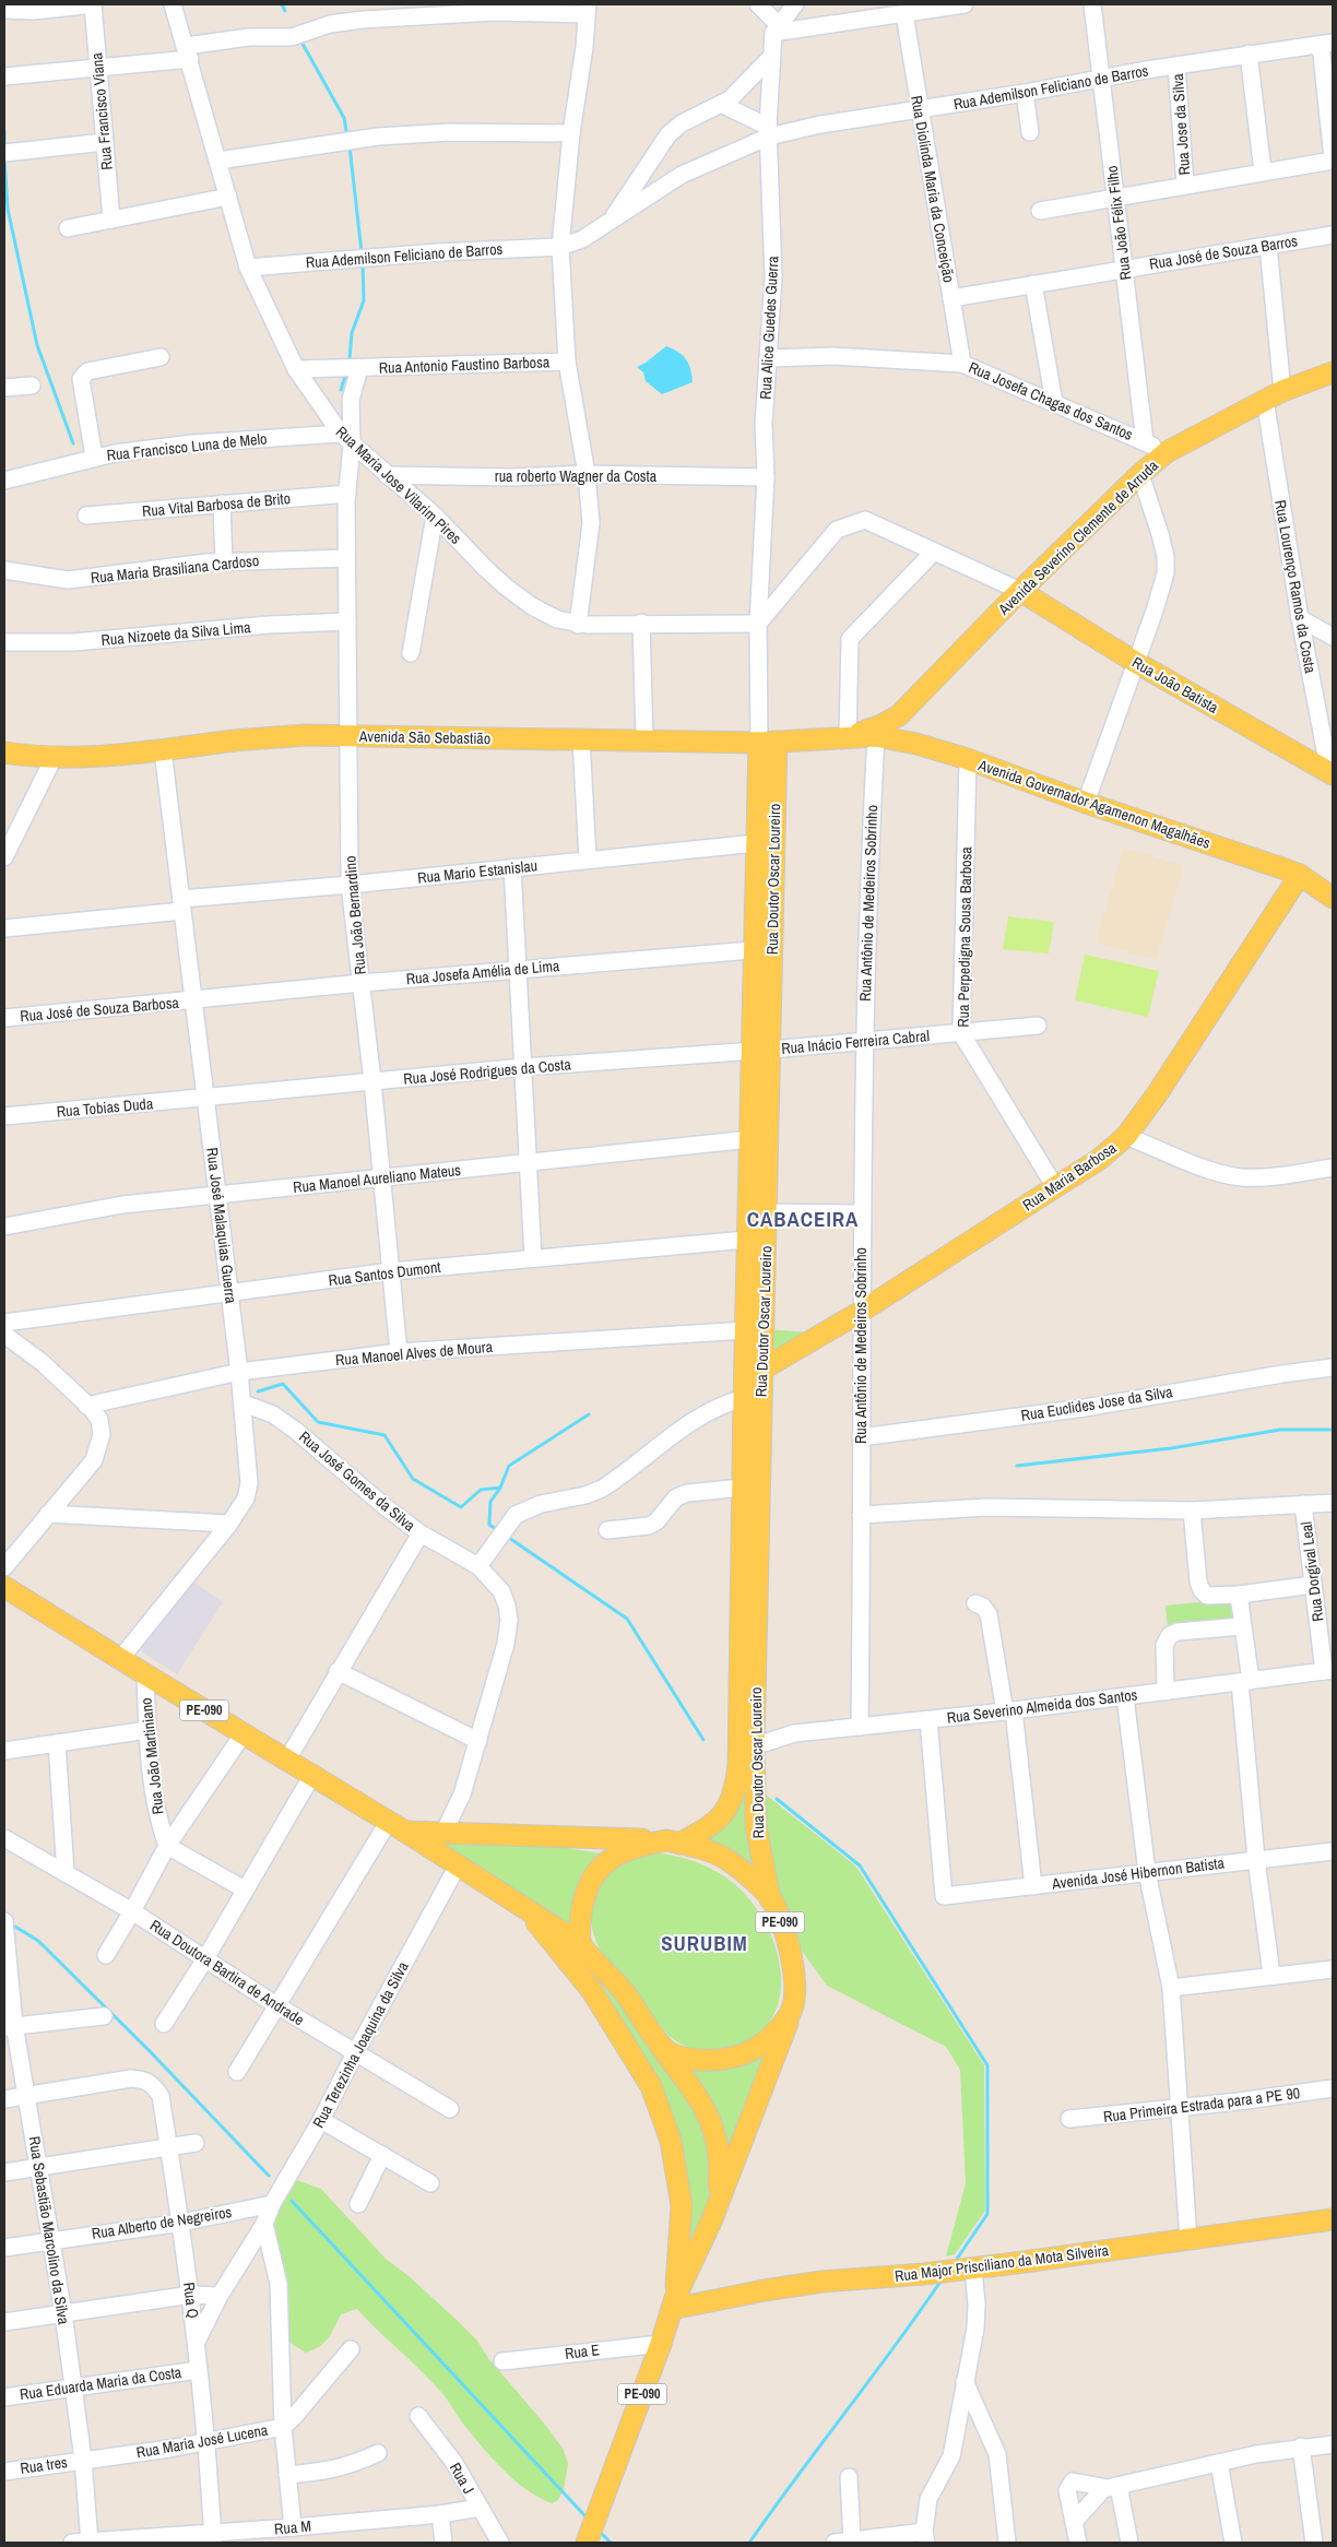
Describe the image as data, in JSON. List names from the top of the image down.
{
  "streets": {
    "main road": [
      "Avenida Severino Clemente de Arruda",
      "Rua João Batista",
      "Avenida São Sebastião",
      "Avenida Governador Agamenon Magalhães",
      "Rua Doutor Oscar Loureiro",
      "Rua Maria Barbosa",
      "PE-090",
      "Rua Major Prisciliano da Mota Silveira"
    ],
    "street": [
      "Rua Ademilson Feliciano de Barros",
      "Rua Francisco Viana",
      "Rua Jose da Silva",
      "Rua Diolinda Maria da Conceição",
      "Rua João Félix Filho",
      "Rua José de Souza Barros",
      "Rua Alice Guedes Guerra",
      "Rua Antonio Faustino Barbosa",
      "Rua Josefa Chagas dos Santos",
      "Rua Francisco Luna de Melo",
      "rua roberto Wagner da Costa",
      "Rua Maria Jose Vilarim Pires",
      "Rua Vital Barbosa de Brito",
      "Rua Maria Brasiliana Cardoso",
      "Rua Lourenço Ramos da Costa",
      "Rua Nizoete da Silva Lima",
      "Rua Mario Estanislau",
      "Rua Antônio de Medeiros Sobrinho",
      "Rua João Bernardino",
      "Rua Perpedigna Sousa Barbosa",
      "Rua Josefa Amélia de Lima",
      "Rua José de Souza Barbosa",
      "Rua Inácio Ferreira Cabral",
      "Rua José Rodrigues da Costa",
      "Rua Tobias Duda",
      "Rua Manoel Aureliano Mateus",
      "Rua José Malaquias Guerra",
      "Rua Santos Dumont",
      "Rua Manoel Alves de Moura",
      "Rua Euclides Jose da Silva",
      "Rua José Gomes da Silva",
      "Rua Dorgival Leal",
      "Rua Severino Almeida dos Santos",
      "Rua João Martiniano",
      "Avenida José Hibernon Batista",
      "Rua Doutora Bartira de Andrade",
      "Rua Terezinha Joaquina da Silva",
      "Rua Primeira Estrada para a PE 90",
      "Rua Alberto de Negreiros",
      "Rua Sebastião Marcolino da Silva",
      "Rua Q",
      "Rua E",
      "Rua Eduarda Maria da Costa",
      "Rua Maria José Lucena",
      "Rua tres",
      "Rua J",
      "Rua M"
    ]
  },
  "crossings": [
    ["Rua Ademilson Feliciano de Barros", "Rua Jose da Silva"],
    ["Rua Ademilson Feliciano de Barros", "Rua Diolinda Maria da Conceição"],
    ["Rua Ademilson Feliciano de Barros", "Rua João Félix Filho"],
    ["Rua Ademilson Feliciano de Barros", "Rua Alice Guedes Guerra"],
    ["Rua Ademilson Feliciano de Barros", "Rua Antonio Faustino Barbosa"],
    ["Rua Ademilson Feliciano de Barros", "Rua Maria Jose Vilarim Pires"],
    ["Rua Diolinda Maria da Conceição", "Rua José de Souza Barros"],
    ["Rua Diolinda Maria da Conceição", "Rua Josefa Chagas dos Santos"],
    ["Rua João Félix Filho", "Rua José de Souza Barros"],
    ["Rua João Félix Filho", "Rua Josefa Chagas dos Santos"],
    ["Rua José de Souza Barros", "Rua Lourenço Ramos da Costa"],
    ["Rua Alice Guedes Guerra", "Rua Josefa Chagas dos Santos"],
    ["Rua Alice Guedes Guerra", "rua roberto Wagner da Costa"],
    ["Rua Alice Guedes Guerra", "Rua Maria Jose Vilarim Pires"],
    ["Rua Alice Guedes Guerra", "Avenida São Sebastião"],
    ["Rua Alice Guedes Guerra", "Rua Doutor Oscar Loureiro"],
    ["Rua Antonio Faustino Barbosa", "Rua Maria Jose Vilarim Pires"],
    ["Rua Antonio Faustino Barbosa", "Rua João Bernardino"],
    ["Rua Josefa Chagas dos Santos", "Avenida Severino Clemente de Arruda"],
    ["Rua Francisco Luna de Melo", "Rua Maria Jose Vilarim Pires"],
    ["Rua Francisco Luna de Melo", "Rua João Bernardino"],
    ["rua roberto Wagner da Costa", "Rua Maria Jose Vilarim Pires"],
    ["Rua Maria Jose Vilarim Pires", "Rua João Bernardino"],
    ["Rua Vital Barbosa de Brito", "Rua João Bernardino"],
    ["Avenida Severino Clemente de Arruda", "Rua Lourenço Ramos da Costa"],
    ["Avenida Severino Clemente de Arruda", "Rua João Batista"],
    ["Avenida Severino Clemente de Arruda", "Avenida São Sebastião"],
    ["Avenida Severino Clemente de Arruda", "Avenida Governador Agamenon Magalhães"],
    ["Rua Maria Brasiliana Cardoso", "Rua João Bernardino"],
    ["Rua Lourenço Ramos da Costa", "Rua João Batista"],
    ["Rua Nizoete da Silva Lima", "Rua João Bernardino"],
    ["Avenida São Sebastião", "Avenida Governador Agamenon Magalhães"],
    ["Avenida São Sebastião", "Rua Doutor Oscar Loureiro"],
    ["Avenida São Sebastião", "Rua João Bernardino"],
    ["Avenida São Sebastião", "Rua José Malaquias Guerra"],
    ["Avenida Governador Agamenon Magalhães", "Rua Antônio de Medeiros Sobrinho"],
    ["Avenida Governador Agamenon Magalhães", "Rua Perpedigna Sousa Barbosa"],
    ["Avenida Governador Agamenon Magalhães", "Rua Maria Barbosa"],
    ["Rua Mario Estanislau", "Rua Doutor Oscar Loureiro"],
    ["Rua Mario Estanislau", "Rua João Bernardino"],
    ["Rua Mario Estanislau", "Rua José Malaquias Guerra"],
    ["Rua Doutor Oscar Loureiro", "Rua Josefa Amélia de Lima"],
    ["Rua Doutor Oscar Loureiro", "Rua Inácio Ferreira Cabral"],
    ["Rua Doutor Oscar Loureiro", "Rua José Rodrigues da Costa"],
    ["Rua Doutor Oscar Loureiro", "Rua Maria Barbosa"],
    ["Rua Doutor Oscar Loureiro", "Rua Manoel Aureliano Mateus"],
    ["Rua Doutor Oscar Loureiro", "Rua Santos Dumont"],
    ["Rua Doutor Oscar Loureiro", "Rua Manoel Alves de Moura"],
    ["Rua Doutor Oscar Loureiro", "Rua Severino Almeida dos Santos"],
    ["Rua Doutor Oscar Loureiro", "PE-090"],
    ["Rua Antônio de Medeiros Sobrinho", "Rua Inácio Ferreira Cabral"],
    ["Rua Antônio de Medeiros Sobrinho", "Rua Maria Barbosa"],
    ["Rua Antônio de Medeiros Sobrinho", "Rua Euclides Jose da Silva"],
    ["Rua Antônio de Medeiros Sobrinho", "Rua Severino Almeida dos Santos"],
    ["Rua João Bernardino", "Rua Josefa Amélia de Lima"],
    ["Rua João Bernardino", "Rua José Rodrigues da Costa"],
    ["Rua João Bernardino", "Rua Manoel Aureliano Mateus"],
    ["Rua João Bernardino", "Rua Santos Dumont"],
    ["Rua João Bernardino", "Rua Manoel Alves de Moura"],
    ["Rua Perpedigna Sousa Barbosa", "Rua Inácio Ferreira Cabral"],
    ["Rua Perpedigna Sousa Barbosa", "Rua Maria Barbosa"],
    ["Rua Josefa Amélia de Lima", "Rua José de Souza Barbosa"],
    ["Rua Josefa Amélia de Lima", "Rua José Malaquias Guerra"],
    ["Rua José de Souza Barbosa", "Rua José Malaquias Guerra"],
    ["Rua Inácio Ferreira Cabral", "Rua José Rodrigues da Costa"],
    ["Rua José Rodrigues da Costa", "Rua Tobias Duda"],
    ["Rua José Rodrigues da Costa", "Rua José Malaquias Guerra"],
    ["Rua Tobias Duda", "Rua José Malaquias Guerra"],
    ["Rua Manoel Aureliano Mateus", "Rua José Malaquias Guerra"],
    ["Rua José Malaquias Guerra", "Rua Santos Dumont"],
    ["Rua José Malaquias Guerra", "Rua Manoel Alves de Moura"],
    ["Rua José Malaquias Guerra", "Rua José Gomes da Silva"],
    ["Rua José Malaquias Guerra", "PE-090"],
    ["Rua José Gomes da Silva", "PE-090"],
    ["Rua Dorgival Leal", "Rua Severino Almeida dos Santos"],
    ["Rua Severino Almeida dos Santos", "Avenida José Hibernon Batista"],
    ["PE-090", "Rua João Martiniano"],
    ["PE-090", "Rua Terezinha Joaquina da Silva"],
    ["PE-090", "Rua Major Prisciliano da Mota Silveira"],
    ["PE-090", "Rua E"],
    ["Rua Doutora Bartira de Andrade", "Rua Terezinha Joaquina da Silva"],
    ["Rua Terezinha Joaquina da Silva", "Rua Alberto de Negreiros"],
    ["Rua Terezinha Joaquina da Silva", "Rua Q"],
    ["Rua Alberto de Negreiros", "Rua Sebastião Marcolino da Silva"],
    ["Rua Alberto de Negreiros", "Rua Q"],
    ["Rua Sebastião Marcolino da Silva", "Rua Q"],
    ["Rua Sebastião Marcolino da Silva", "Rua Eduarda Maria da Costa"],
    ["Rua Sebastião Marcolino da Silva", "Rua Maria José Lucena"],
    ["Rua Sebastião Marcolino da Silva", "Rua tres"],
    ["Rua Sebastião Marcolino da Silva", "Rua M"],
    ["Rua Q", "Rua Eduarda Maria da Costa"],
    ["Rua Q", "Rua Maria José Lucena"],
    ["Rua Q", "Rua M"],
    ["Rua Maria José Lucena", "Rua tres"],
    ["Rua J", "Rua M"]
  ],
  "districts": ["CABACEIRA", "SURUBIM"]
}
